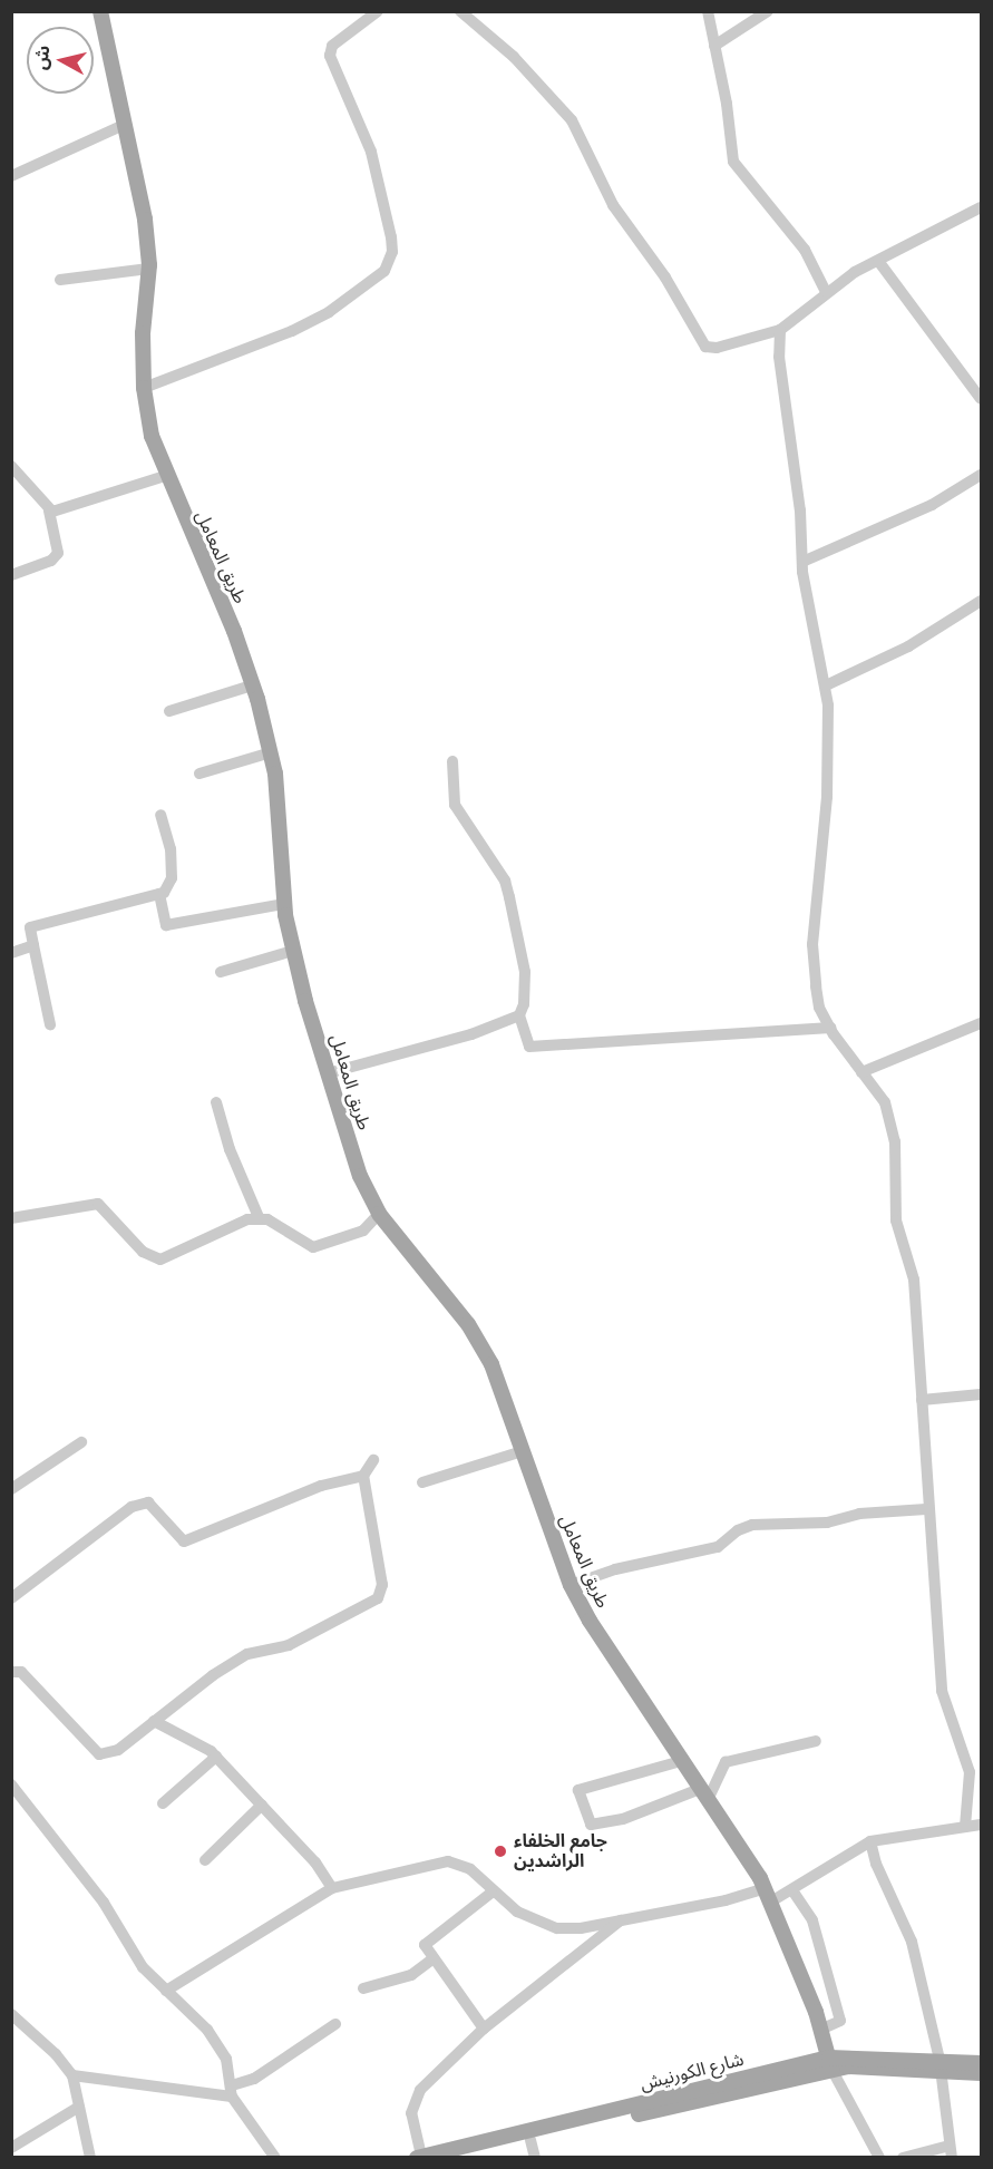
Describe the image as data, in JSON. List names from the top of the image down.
{
  "streets": {
    "main road": ["طريق المعامل", "شارع الكورنيش"]
  },
  "crossings": [
    ["طريق المعامل", "شارع الكورنيش"]
  ],
  "places": ["جامع الخلفاء الراشدين"],
  "north": "left"
}
